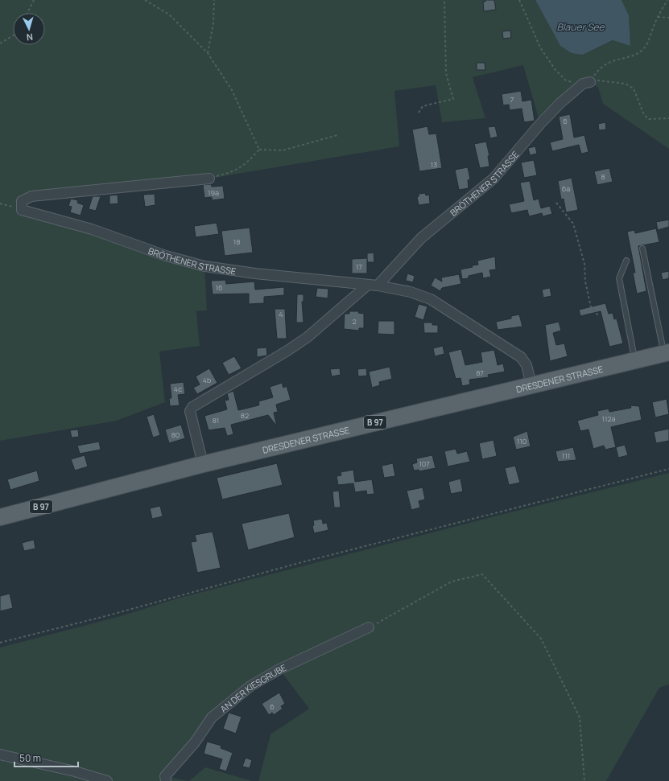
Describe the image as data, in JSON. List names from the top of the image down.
{
  "streets": {
    "main road": ["DRESDENER STRASSE", "B 97"],
    "street": ["BRÖTHENER STRASSE", "AN DER KIESGRUBE"]
  },
  "crossings": [
    ["BRÖTHENER STRASSE", "DRESDENER STRASSE"]
  ],
  "water": ["Blauer See"],
  "house_numbers": [
    "7",
    "6",
    "13",
    "8",
    "6a",
    "19a",
    "18",
    "17",
    "16",
    "4",
    "2",
    "87",
    "4b",
    "4c",
    "82",
    "112a",
    "81",
    "80",
    "110",
    "111",
    "107",
    "6"
  ],
  "scale_bar": "50 m",
  "north": "bottom"
}
